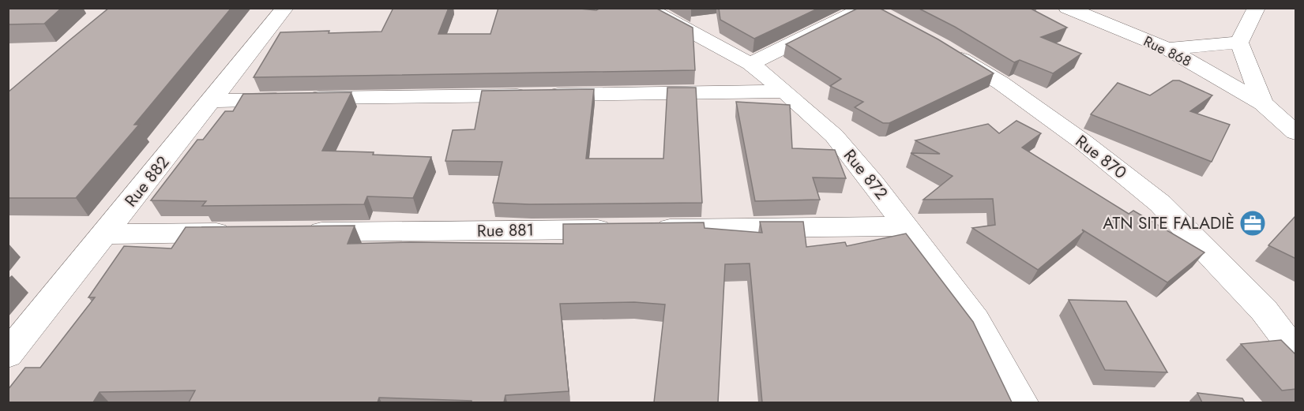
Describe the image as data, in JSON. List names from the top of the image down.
{
  "streets": {
    "street": [
      "Rue 868",
      "Rue 870",
      "Rue 872",
      "Rue 882",
      "Rue 881"
    ]
  },
  "crossings": [
    ["Rue 872", "Rue 881"]
  ],
  "places": {
    "office": ["ATN SITE FALADIÈ"]
  }
}
